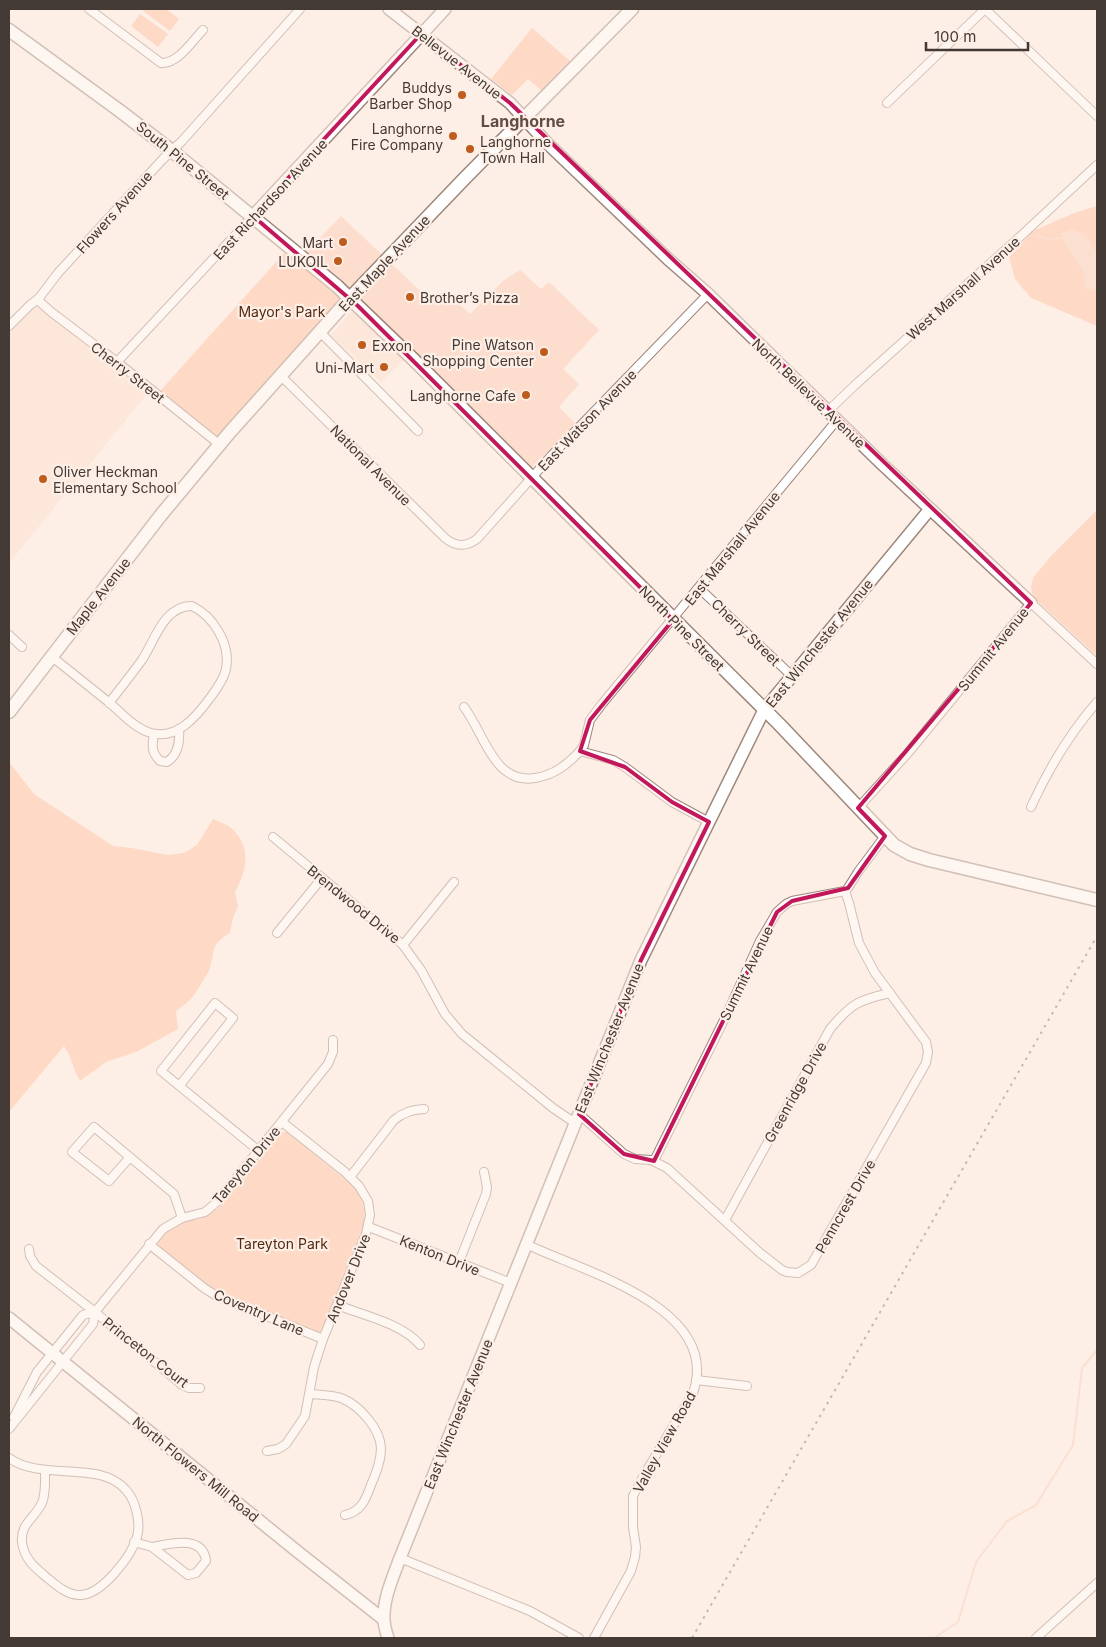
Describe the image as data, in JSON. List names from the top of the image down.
{
  "streets": {
    "main road": [
      "South Pine Street",
      "East Maple Avenue",
      "Maple Avenue",
      "North Pine Street"
    ],
    "street": [
      "Bellevue Avenue",
      "East Richardson Avenue",
      "Flowers Avenue",
      "West Marshall Avenue",
      "Cherry Street",
      "North Bellevue Avenue",
      "East Watson Avenue",
      "National Avenue",
      "East Marshall Avenue",
      "East Winchester Avenue",
      "Summit Avenue",
      "Brendwood Drive",
      "Greenridge Drive",
      "Tareyton Drive",
      "Penncrest Drive",
      "Kenton Drive",
      "Andover Drive",
      "Coventry Lane",
      "Princeton Court",
      "Valley View Road",
      "North Flowers Mill Road"
    ]
  },
  "crossings": [
    ["Bellevue Avenue", "East Richardson Avenue"],
    ["Bellevue Avenue", "East Maple Avenue"],
    ["Bellevue Avenue", "North Bellevue Avenue"],
    ["South Pine Street", "East Richardson Avenue"],
    ["South Pine Street", "Flowers Avenue"],
    ["South Pine Street", "East Maple Avenue"],
    ["South Pine Street", "North Pine Street"],
    ["East Richardson Avenue", "Cherry Street"],
    ["Flowers Avenue", "Cherry Street"],
    ["East Maple Avenue", "Cherry Street"],
    ["East Maple Avenue", "North Bellevue Avenue"],
    ["East Maple Avenue", "National Avenue"],
    ["East Maple Avenue", "Maple Avenue"],
    ["East Maple Avenue", "North Pine Street"],
    ["West Marshall Avenue", "North Bellevue Avenue"],
    ["Cherry Street", "East Marshall Avenue"],
    ["Cherry Street", "East Winchester Avenue"],
    ["North Bellevue Avenue", "East Watson Avenue"],
    ["North Bellevue Avenue", "East Marshall Avenue"],
    ["North Bellevue Avenue", "East Winchester Avenue"],
    ["North Bellevue Avenue", "Summit Avenue"],
    ["East Watson Avenue", "National Avenue"],
    ["East Watson Avenue", "North Pine Street"],
    ["East Marshall Avenue", "North Pine Street"],
    ["North Pine Street", "East Winchester Avenue"],
    ["North Pine Street", "Summit Avenue"],
    ["East Winchester Avenue", "Brendwood Drive"],
    ["East Winchester Avenue", "Penncrest Drive"],
    ["East Winchester Avenue", "Kenton Drive"],
    ["East Winchester Avenue", "Valley View Road"],
    ["East Winchester Avenue", "North Flowers Mill Road"],
    ["Summit Avenue", "Penncrest Drive"],
    ["Brendwood Drive", "Penncrest Drive"],
    ["Greenridge Drive", "Penncrest Drive"],
    ["Tareyton Drive", "Andover Drive"],
    ["Tareyton Drive", "Coventry Lane"],
    ["Tareyton Drive", "Princeton Court"],
    ["Tareyton Drive", "North Flowers Mill Road"],
    ["Kenton Drive", "Andover Drive"],
    ["Andover Drive", "Coventry Lane"]
  ],
  "districts": ["Langhorne"],
  "parks": ["Mayor's Park", "Tareyton Park"],
  "places": [
    "Buddys Barber Shop",
    "Langhorne Fire Company",
    "Langhorne Town Hall",
    "Mart",
    "LUKOIL",
    "Brother’s Pizza",
    "Exxon",
    "Pine Watson Shopping Center",
    "Uni-Mart",
    "Langhorne Cafe",
    "Oliver Heckman Elementary School"
  ],
  "scale_bar": "100 m"
}
